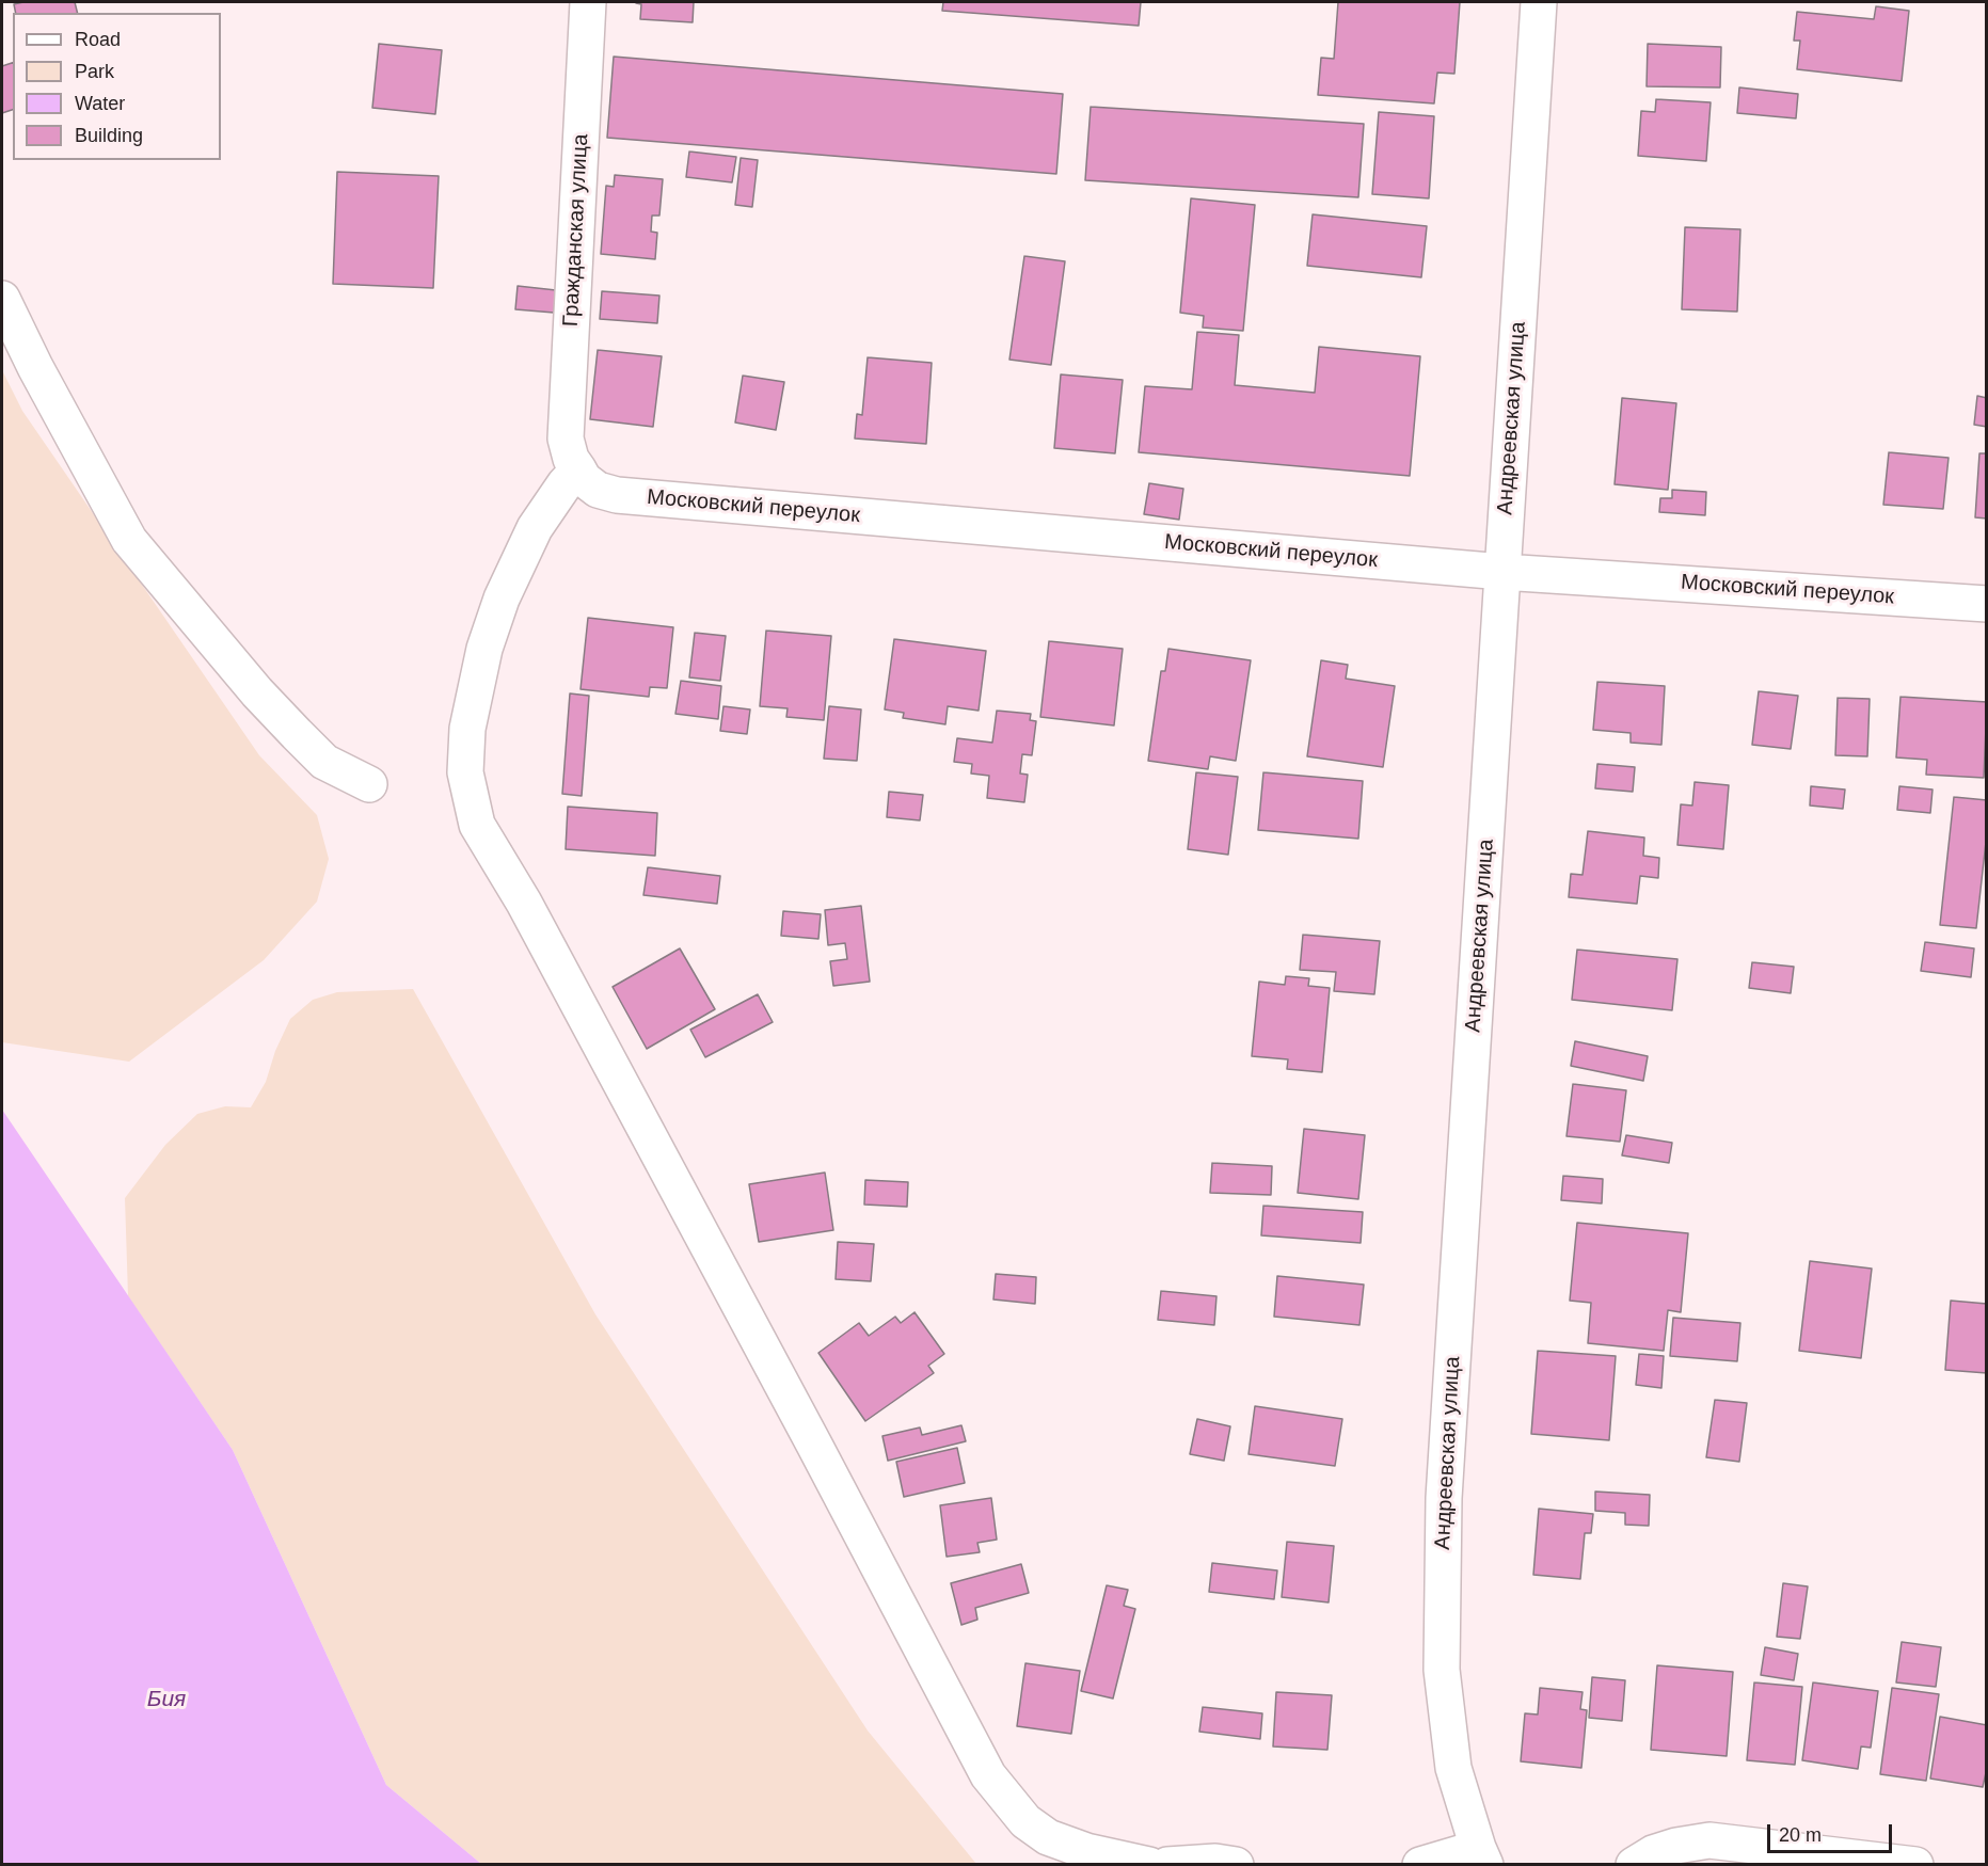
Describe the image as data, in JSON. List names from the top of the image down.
{
  "streets": {
    "street": ["Гражданская улица", "Андреевская улица", "Московский переулок"]
  },
  "crossings": [
    ["Гражданская улица", "Московский переулок"],
    ["Андреевская улица", "Московский переулок"]
  ],
  "water": ["Бия"],
  "legend": [
    "Road",
    "Park",
    "Water",
    "Building"
  ],
  "scale_bar": "20 m"
}
